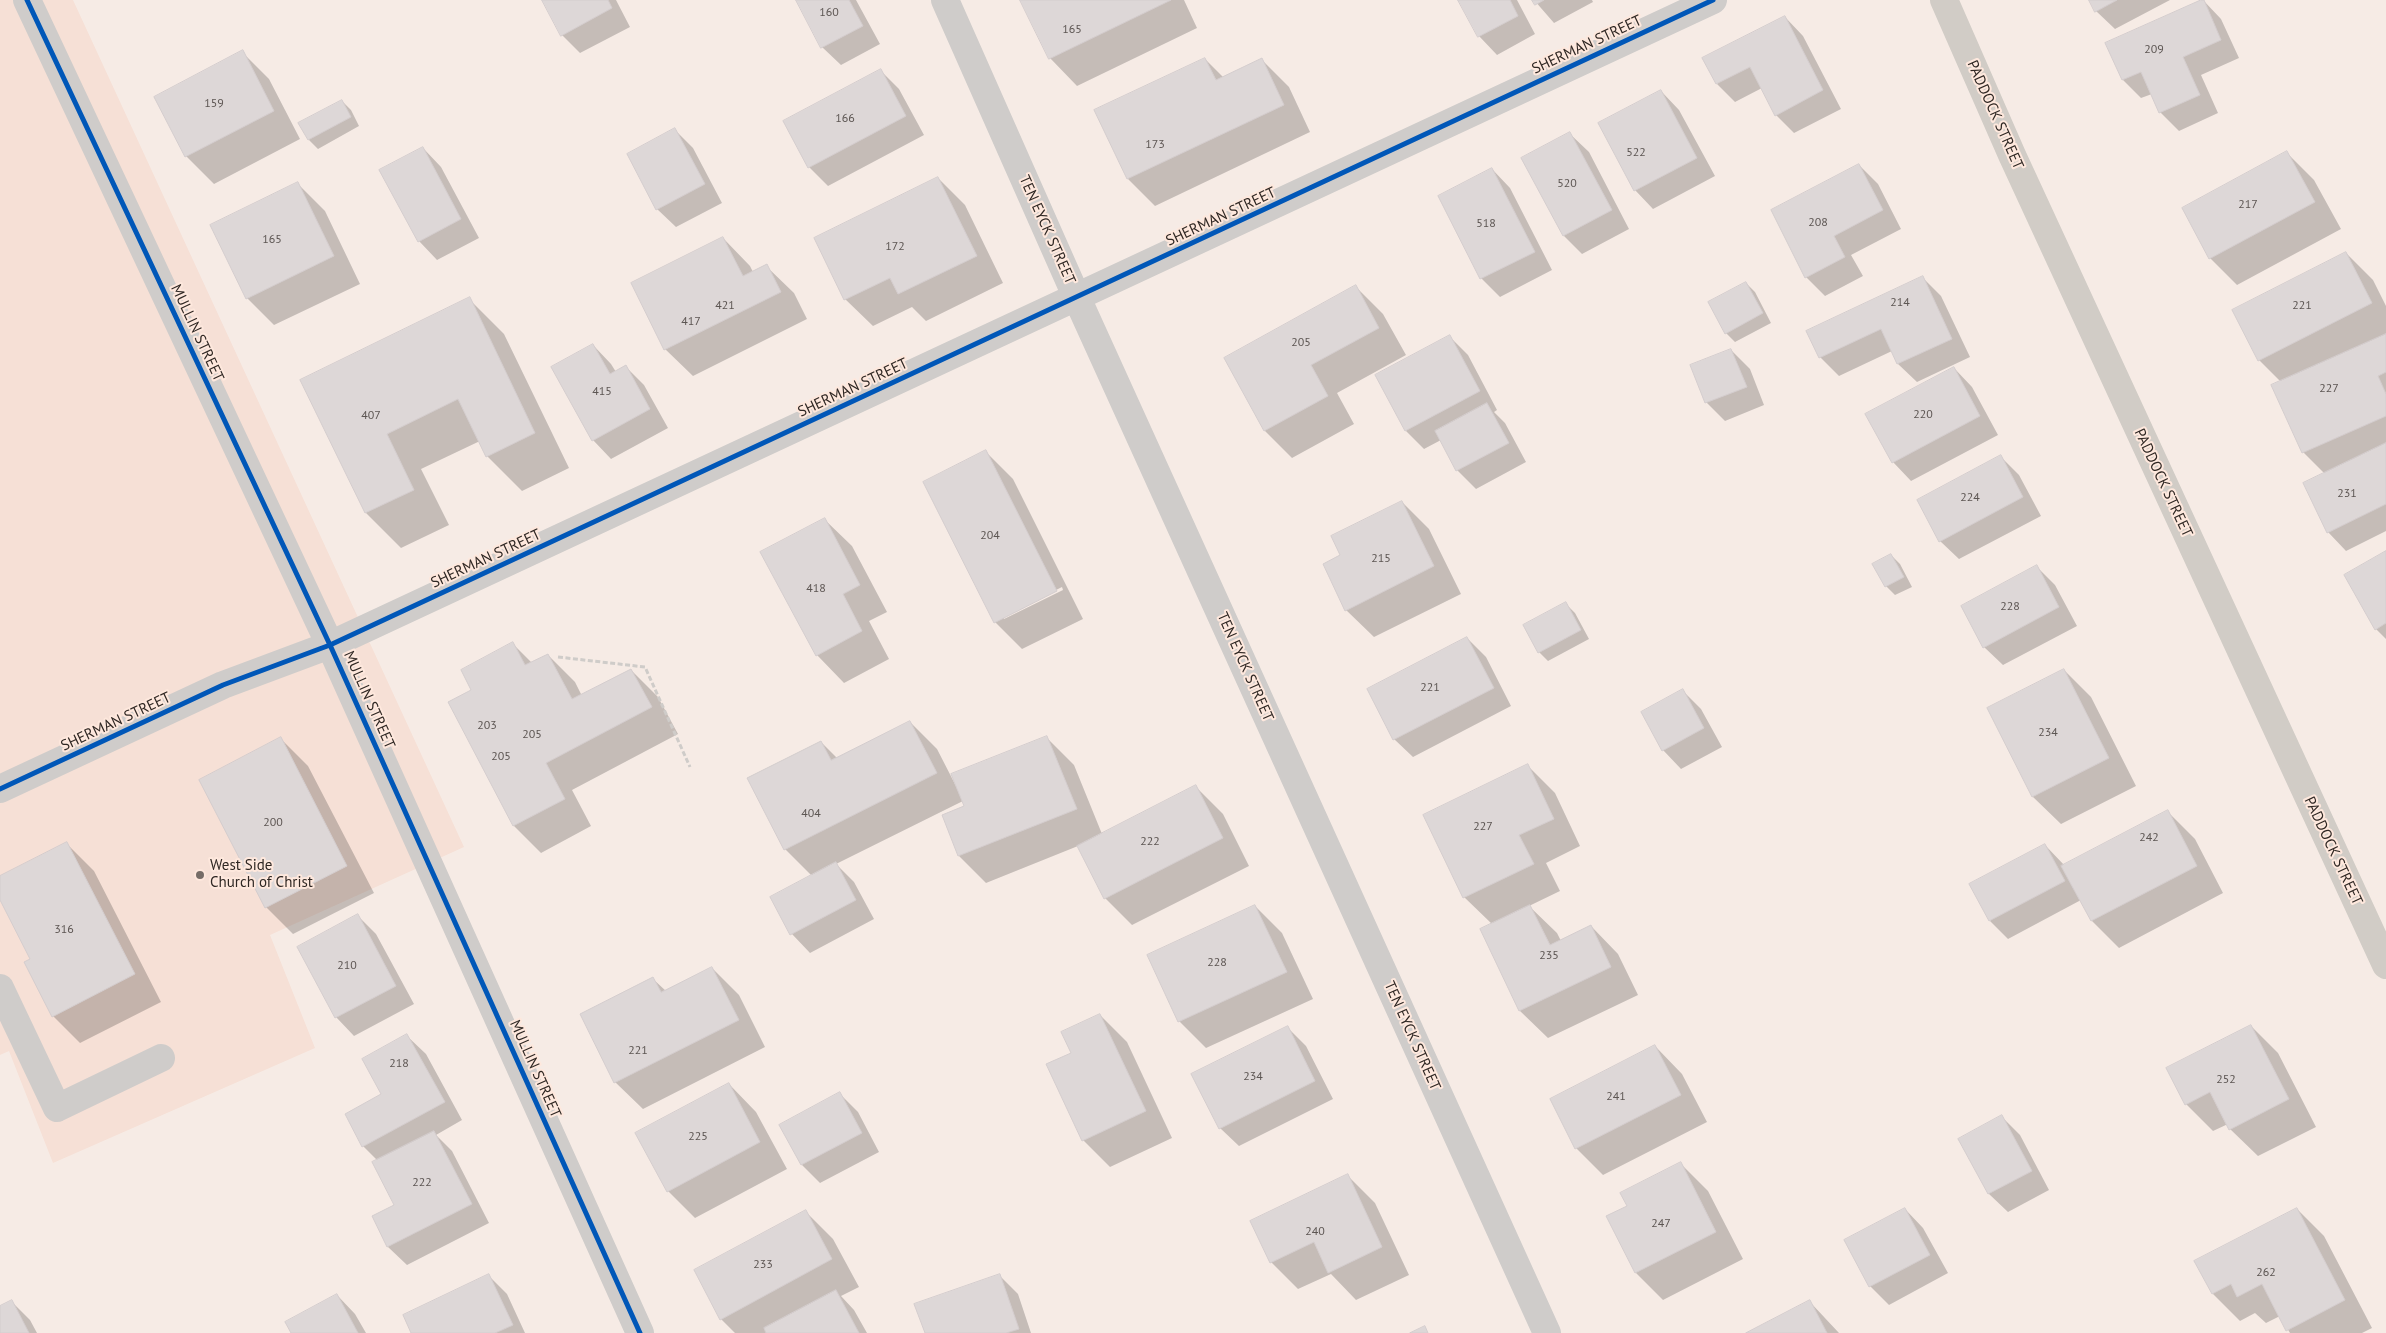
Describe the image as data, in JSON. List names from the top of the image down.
{
  "streets": {
    "main road": ["PADDOCK STREET"],
    "street": ["SHERMAN STREET", "TEN EYCK STREET", "MULLIN STREET"]
  },
  "crossings": [
    ["SHERMAN STREET", "TEN EYCK STREET"],
    ["SHERMAN STREET", "MULLIN STREET"]
  ],
  "places": ["West Side Church of Christ"],
  "house_numbers": [
    "160",
    "165",
    "209",
    "159",
    "166",
    "173",
    "522",
    "520",
    "217",
    "208",
    "518",
    "165",
    "172",
    "214",
    "421",
    "221",
    "417",
    "205",
    "227",
    "415",
    "220",
    "407",
    "231",
    "224",
    "204",
    "215",
    "418",
    "228",
    "221",
    "203",
    "234",
    "205",
    "205",
    "404",
    "200",
    "227",
    "242",
    "222",
    "316",
    "235",
    "228",
    "210",
    "221",
    "218",
    "234",
    "252",
    "241",
    "225",
    "222",
    "247",
    "240",
    "233",
    "262"
  ]
}
